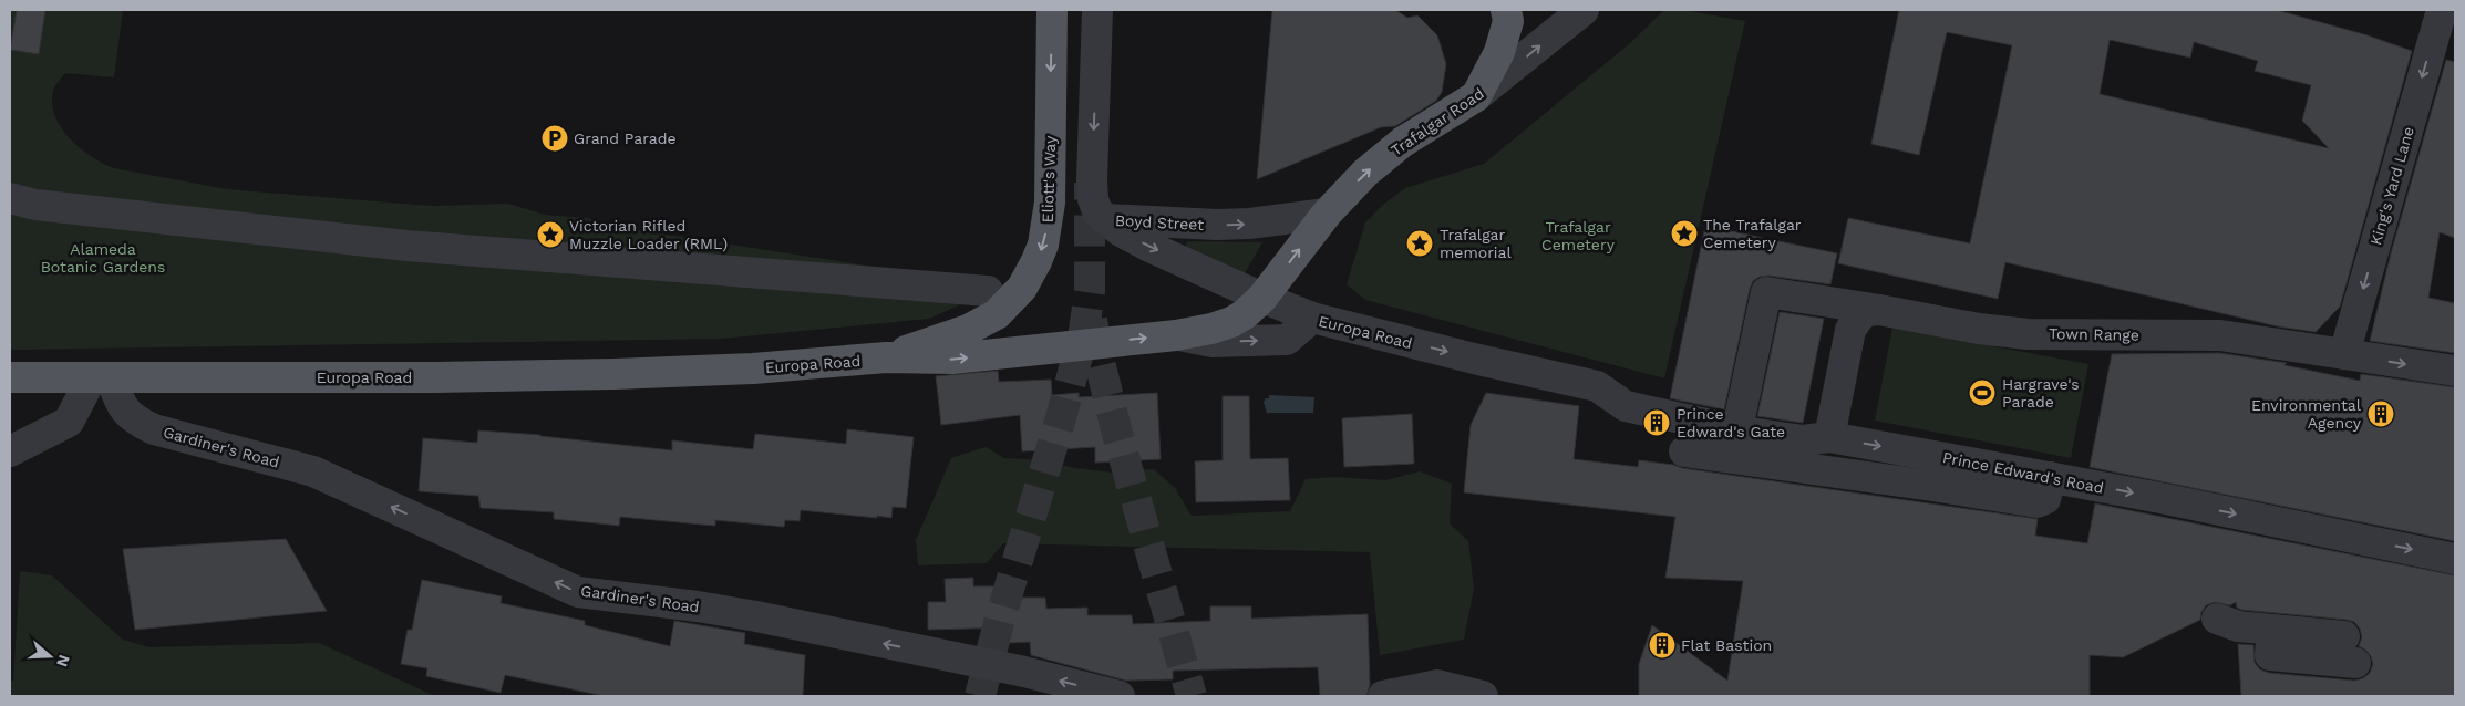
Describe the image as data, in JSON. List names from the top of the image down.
{
  "streets": {
    "main road": ["Trafalgar Road", "Eliott's Way", "Europa Road"],
    "street": [
      "King's Yard Lane",
      "Boyd Street",
      "Town Range",
      "Gardiner's Road",
      "Prince Edward's Road"
    ]
  },
  "crossings": [
    ["Trafalgar Road", "Boyd Street"],
    ["Trafalgar Road", "Europa Road"],
    ["Eliott's Way", "Europa Road"],
    ["King's Yard Lane", "Town Range"],
    ["Europa Road", "Gardiner's Road"],
    ["Europa Road", "Prince Edward's Road"],
    ["Town Range", "Prince Edward's Road"]
  ],
  "one_way": [
    "Trafalgar Road",
    "Eliott's Way",
    "King's Yard Lane",
    "Gardiner's Road"
  ],
  "parks": ["Trafalgar Cemetery", "Alameda Botanic Gardens"],
  "places": {
    "parking": ["Grand Parade"],
    "place": ["The Trafalgar Cemetery", "Victorian Rifled Muzzle Loader (RML)", "Trafalgar memorial"],
    "sports": ["Hargrave's Parade"],
    "building": ["Environmental Agency", "Prince Edward's Gate", "Flat Bastion"]
  },
  "north": "right"
}
